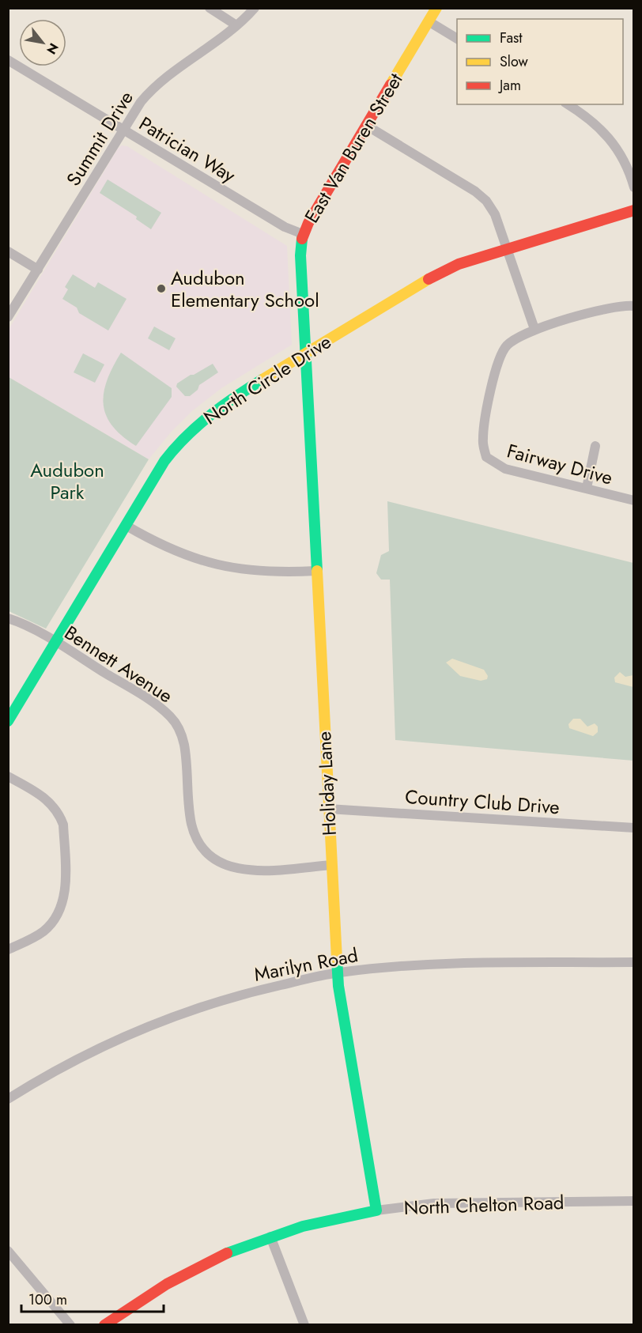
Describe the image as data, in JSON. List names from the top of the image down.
{
  "streets": {
    "street": [
      "Summit Drive",
      "East Van Buren Street",
      "Patrician Way",
      "North Circle Drive",
      "Fairway Drive",
      "Bennett Avenue",
      "Holiday Lane",
      "Country Club Drive",
      "Marilyn Road",
      "North Chelton Road"
    ]
  },
  "crossings": [
    ["Summit Drive", "Patrician Way"],
    ["East Van Buren Street", "Patrician Way"],
    ["East Van Buren Street", "North Circle Drive"],
    ["East Van Buren Street", "Holiday Lane"],
    ["North Circle Drive", "Bennett Avenue"],
    ["North Circle Drive", "Holiday Lane"],
    ["Bennett Avenue", "Holiday Lane"],
    ["Holiday Lane", "Country Club Drive"],
    ["Holiday Lane", "Marilyn Road"],
    ["Holiday Lane", "North Chelton Road"]
  ],
  "parks": ["Audubon Park"],
  "places": ["Audubon Elementary School"],
  "legend": ["Fast", "Slow", "Jam"],
  "scale_bar": "100 m",
  "north": "bottom right"
}
